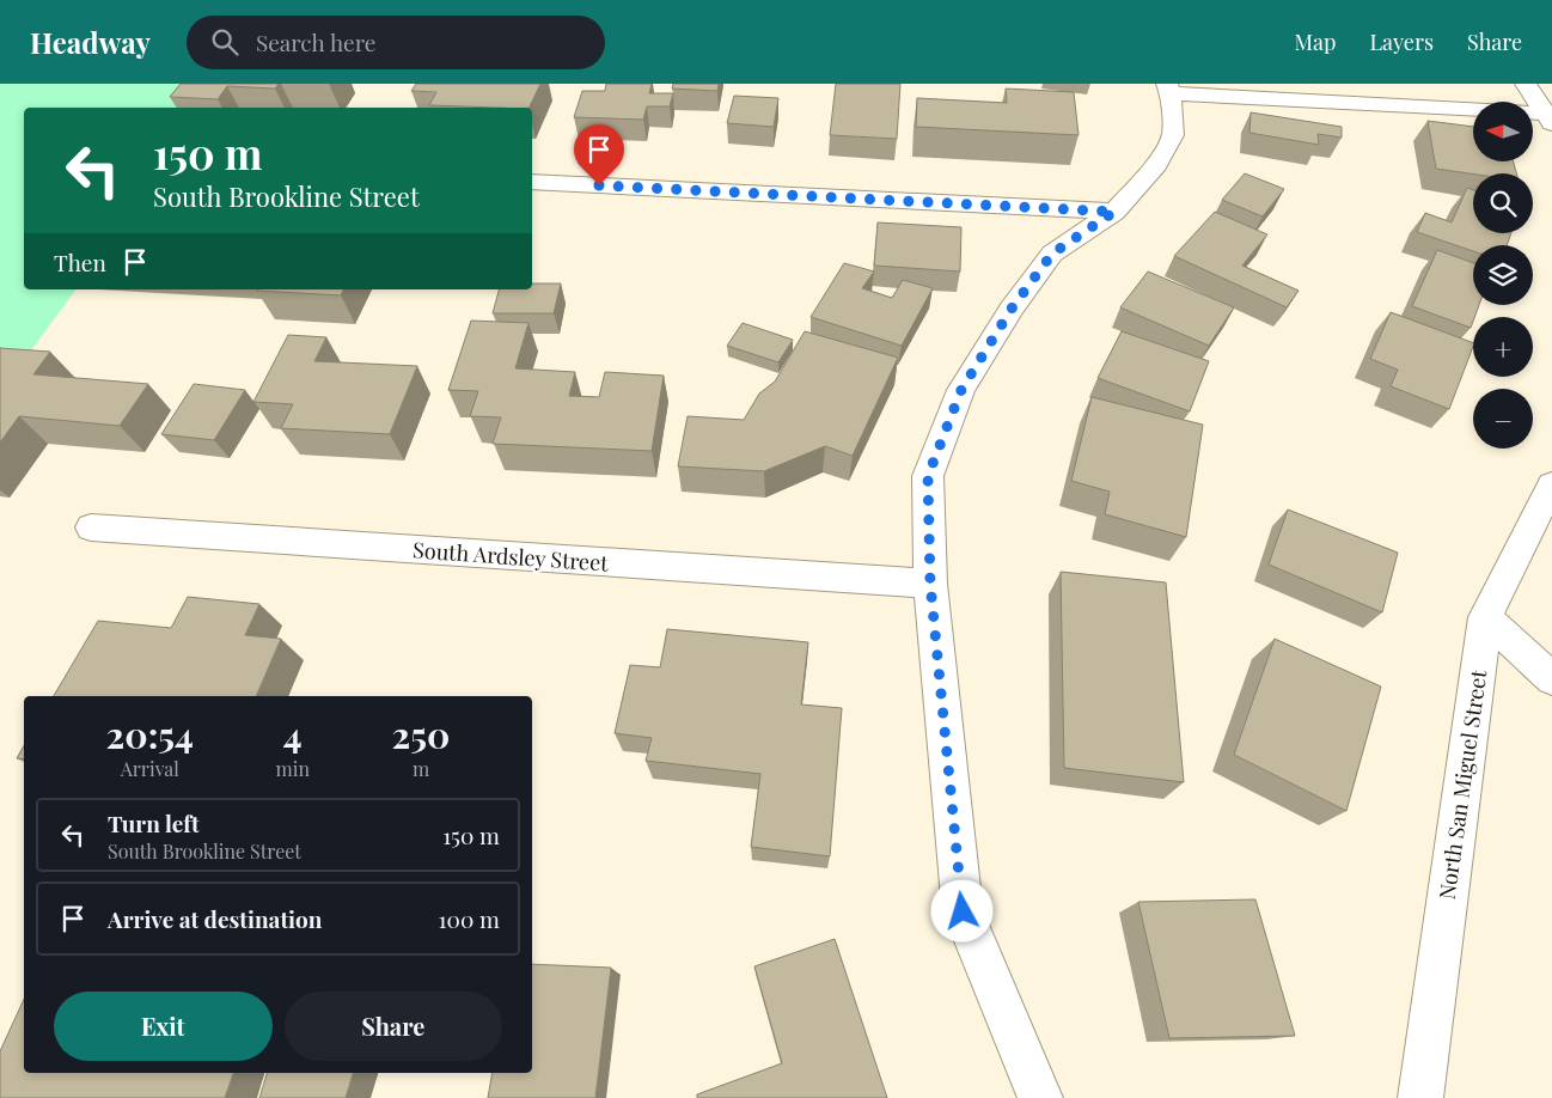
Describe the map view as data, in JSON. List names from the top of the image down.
{
  "streets": {
    "street": ["South Ardsley Street", "North San Miguel Street"]
  },
  "north": "left",
  "page": {
    "header": "Headway",
    "search": "Search here",
    "nav": ["Map", "Layers", "Share"],
    "map_buttons": ["+", "−"],
    "turn": ["150 m", "South Brookline Street"],
    "then": "Then",
    "eta": [
      "20:54",
      "Arrival",
      "4",
      "min",
      "250",
      "m"
    ],
    "list": [
      {
        "name": "Turn left",
        "note": "South Brookline Street",
        "value": "150 m"
      },
      {
        "name": "Arrive at destination",
        "value": "100 m"
      }
    ],
    "buttons": ["Exit", "Share"]
  }
}
